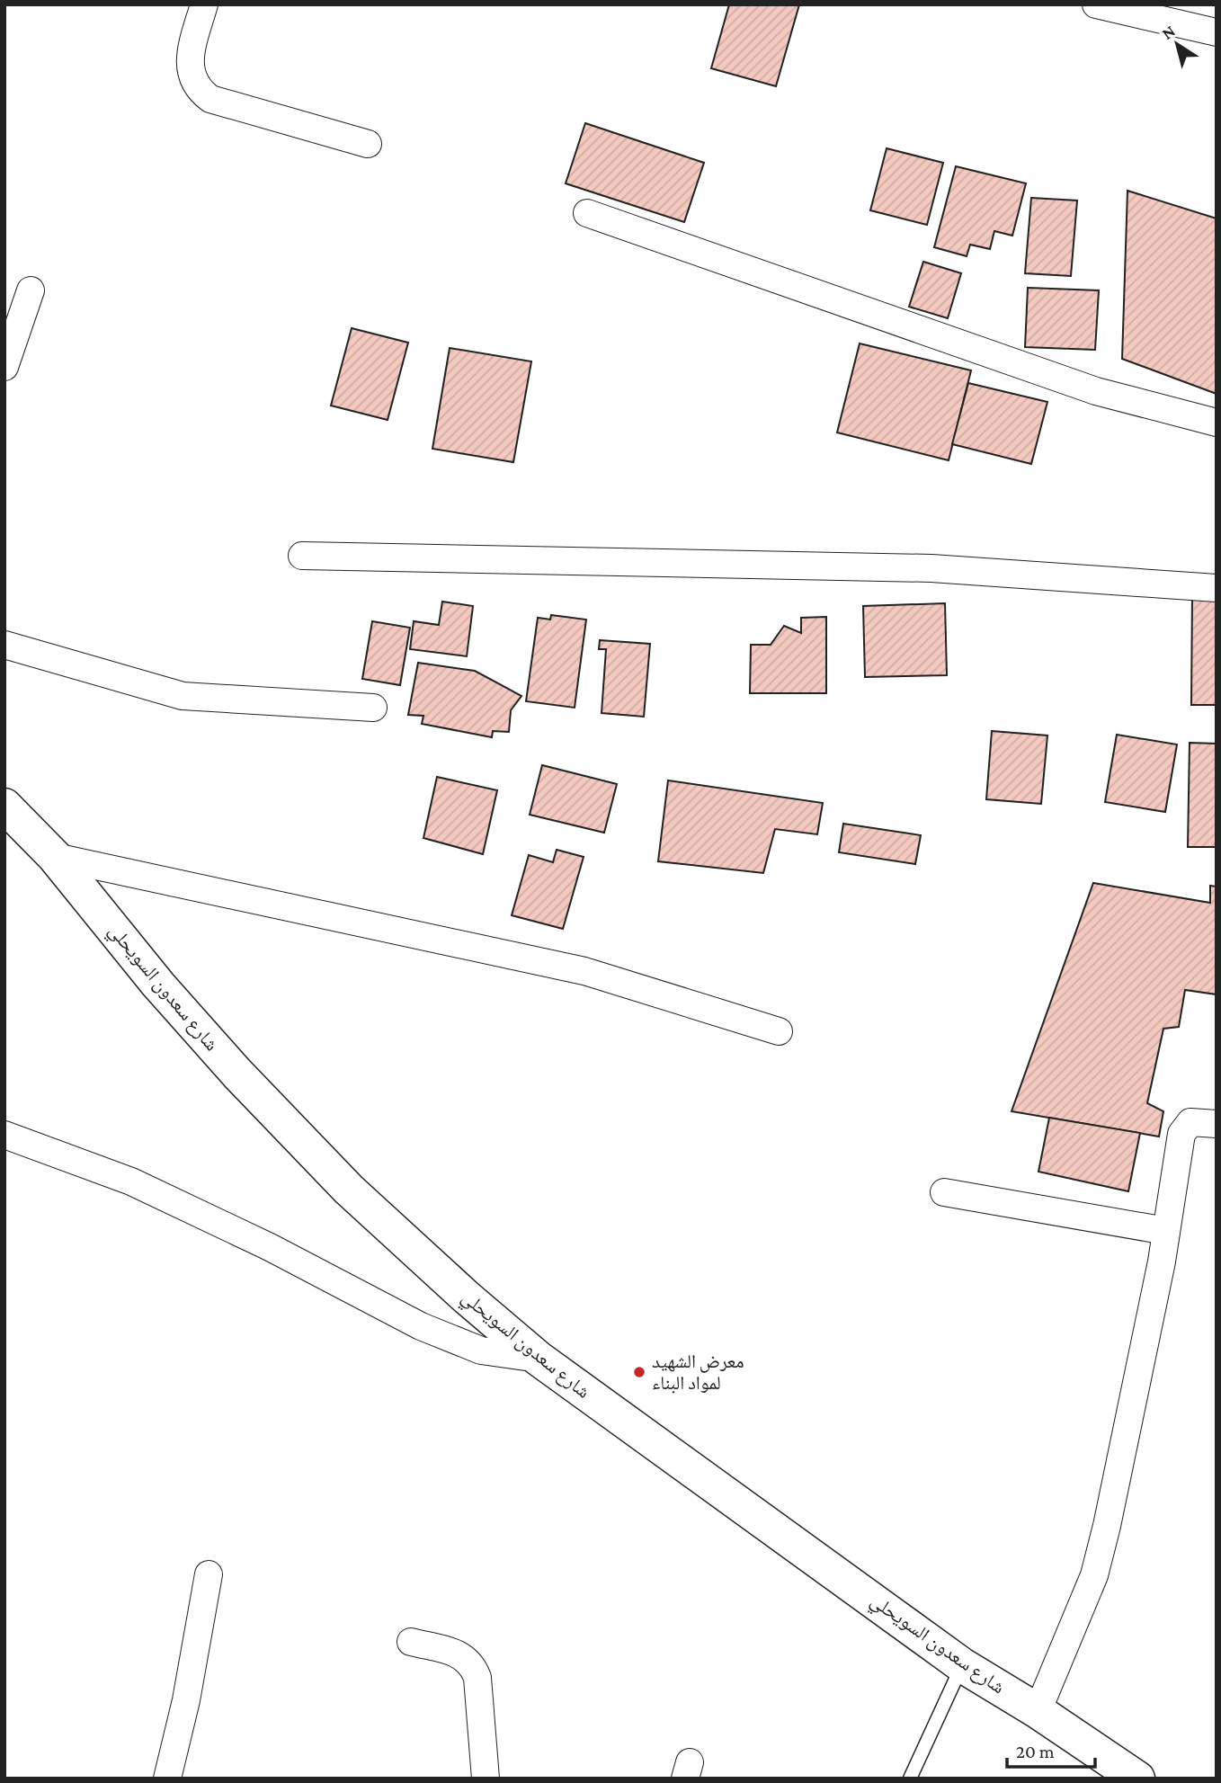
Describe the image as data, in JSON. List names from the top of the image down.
{
  "streets": {
    "main road": ["شارع سعدون السويحلي"]
  },
  "places": ["معرض الشهيد لمواد البناء"],
  "scale_bar": "20 m",
  "north": "top left"
}
